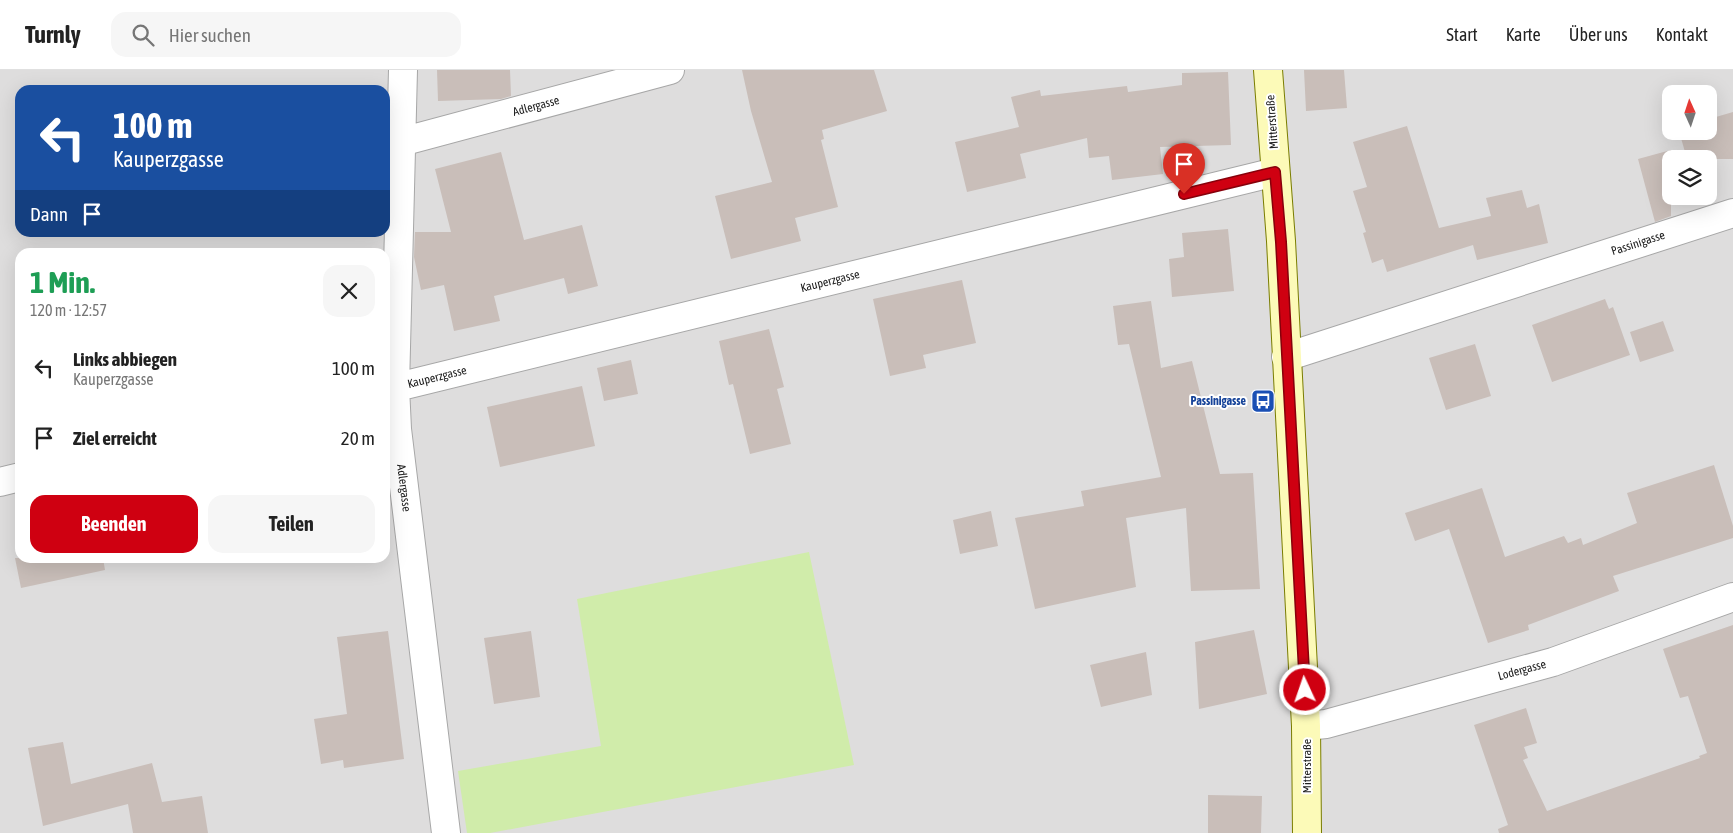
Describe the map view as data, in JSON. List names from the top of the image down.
{
  "streets": {
    "main road": ["Mitterstraße"],
    "street": [
      "Adlergasse",
      "Passinigasse",
      "Kauperzgasse",
      "Lodergasse"
    ]
  },
  "crossings": [
    ["Adlergasse", "Kauperzgasse"],
    ["Mitterstraße", "Passinigasse"],
    ["Mitterstraße", "Kauperzgasse"],
    ["Mitterstraße", "Lodergasse"]
  ],
  "places": {
    "bus stop": ["Passinigasse"]
  },
  "north": "top",
  "page": {
    "header": "Turnly",
    "search": "Hier suchen",
    "nav": [
      "Start",
      "Karte",
      "Über uns",
      "Kontakt"
    ],
    "turn": ["100 m", "Kauperzgasse"],
    "then": "Dann",
    "heading": ["1 Min.", "120 m · 12:57"],
    "list": [
      {
        "name": "Links abbiegen",
        "note": "Kauperzgasse",
        "value": "100 m"
      },
      {
        "name": "Ziel erreicht",
        "value": "20 m"
      }
    ],
    "buttons": ["Beenden", "Teilen"]
  }
}
